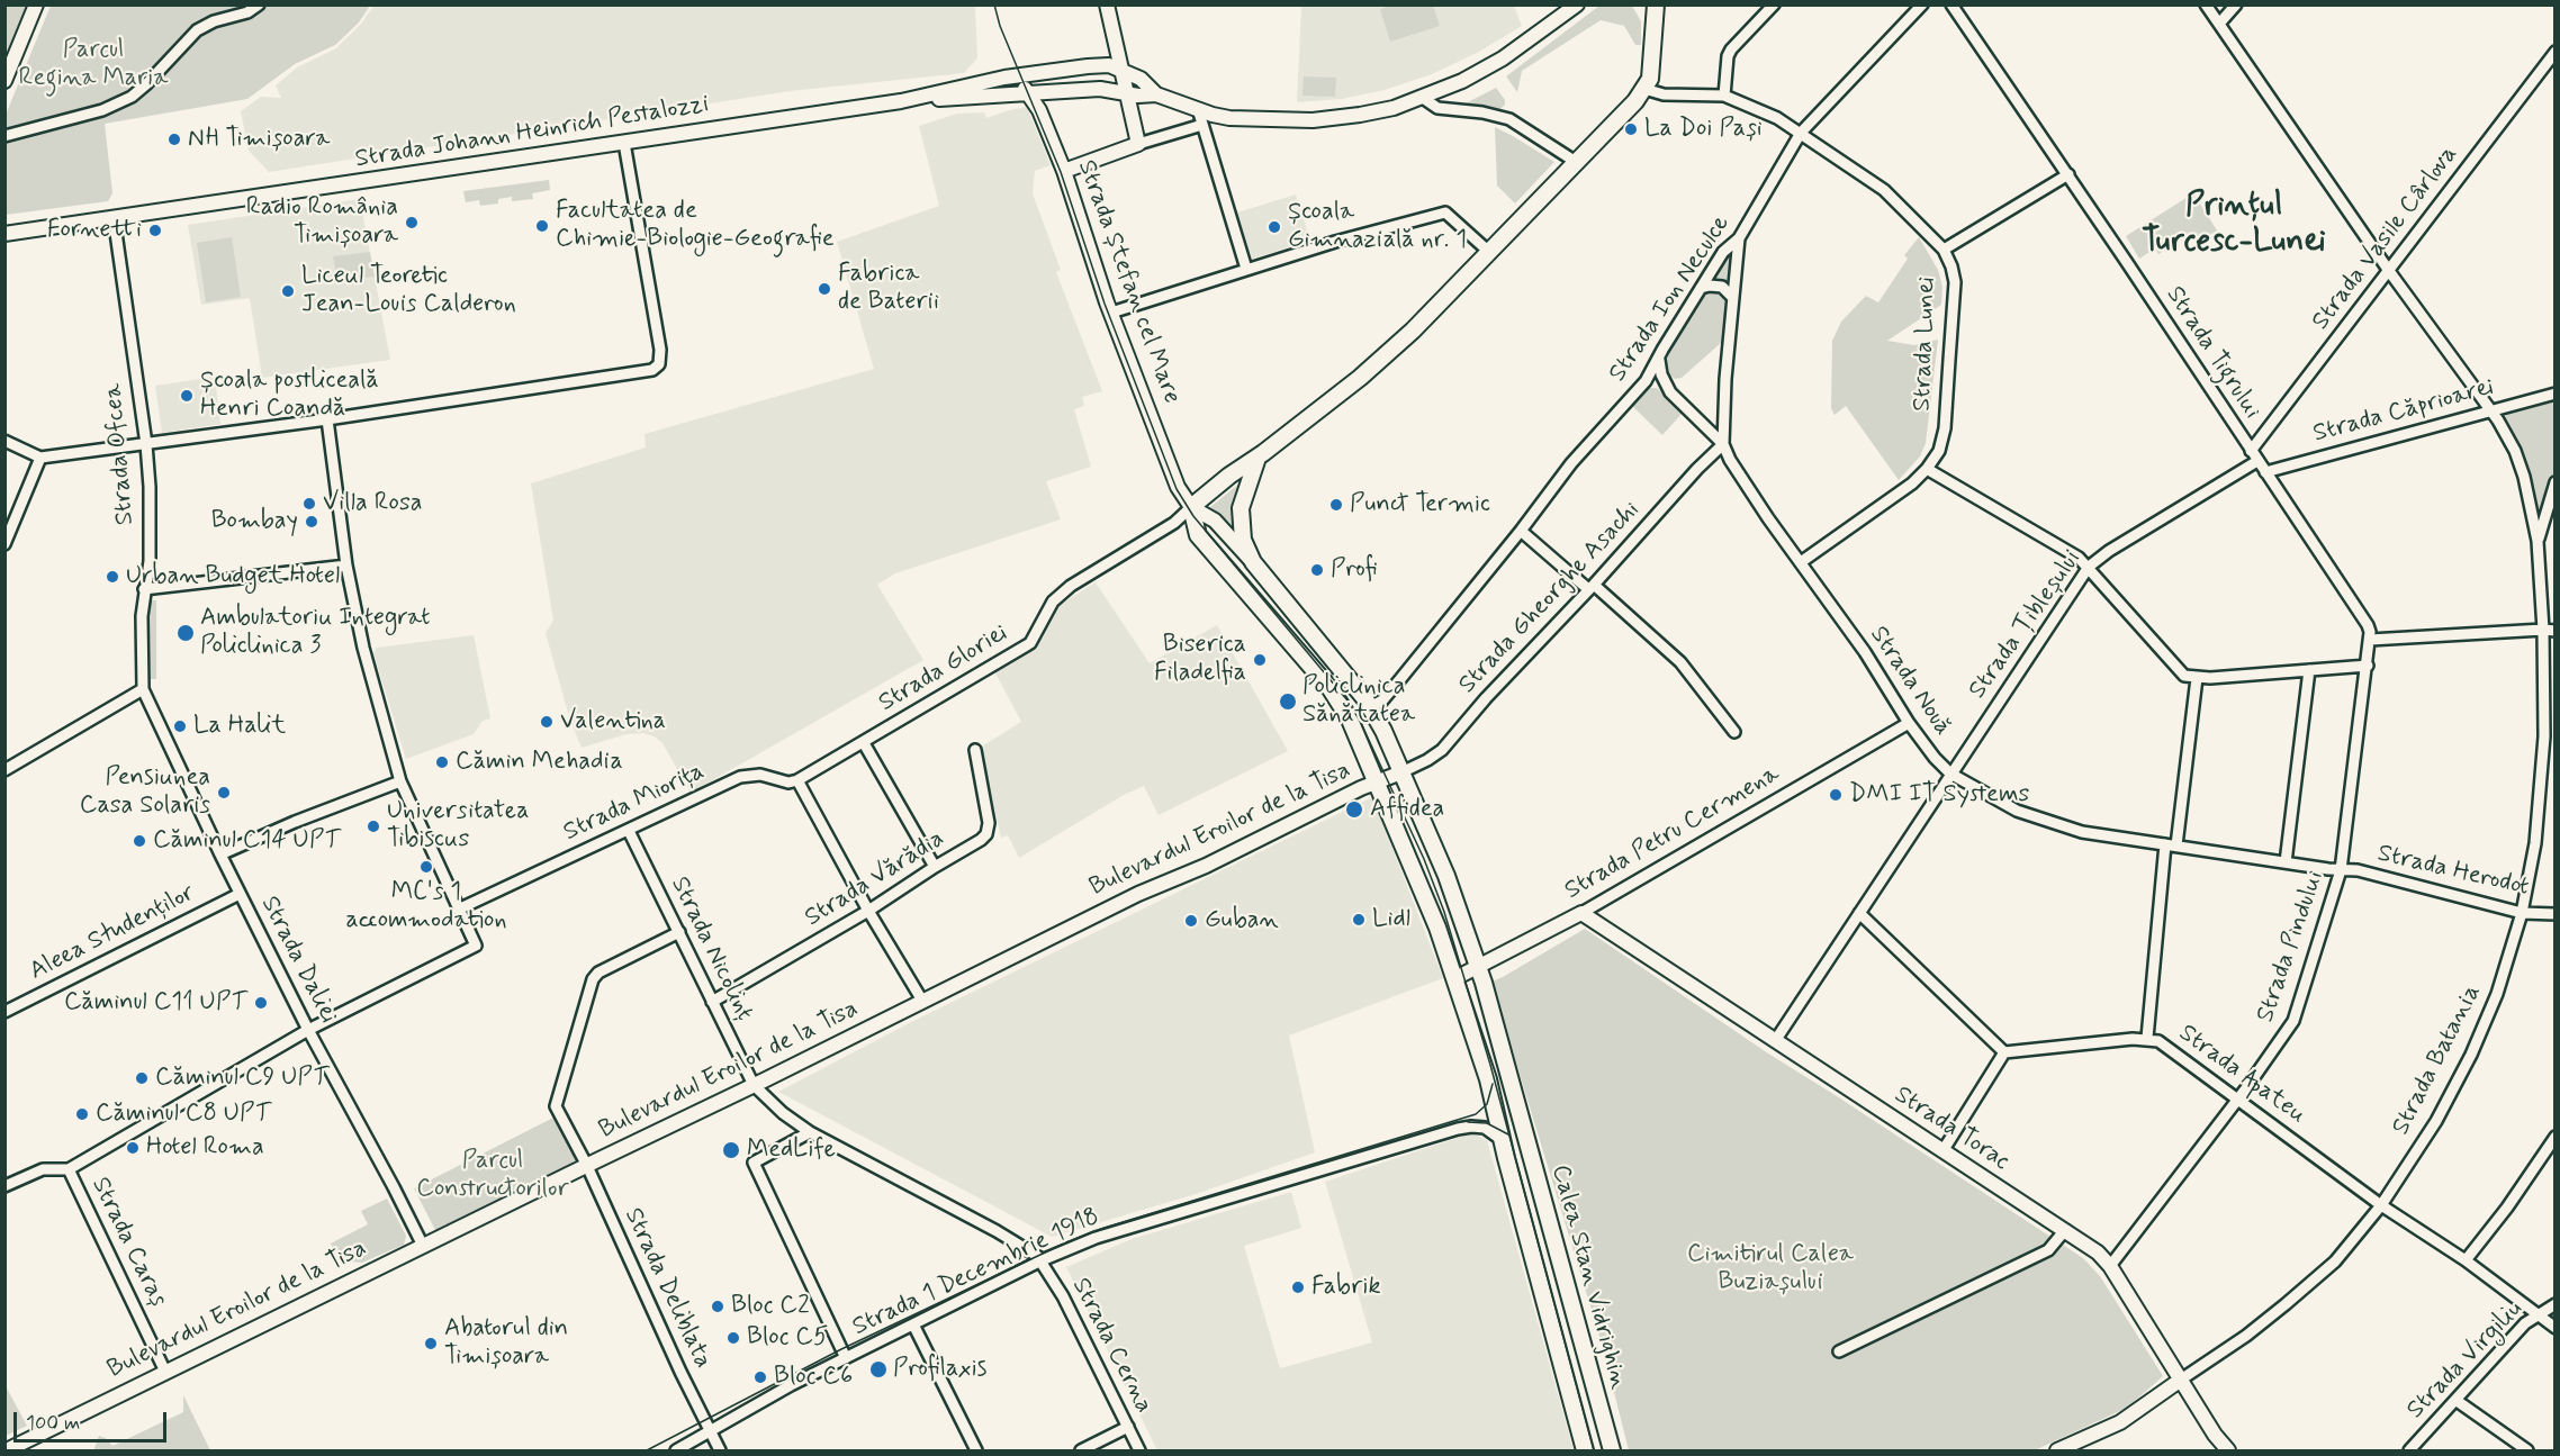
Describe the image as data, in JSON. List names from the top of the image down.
{
  "streets": {
    "main road": ["Strada Ștefan cel Mare", "Calea Stan Vidrighin"],
    "street": [
      "Strada Johann Heinrich Pestalozzi",
      "Strada Vasile Cârlova",
      "Strada Ion Neculce",
      "Strada Lunei",
      "Strada Tigrului",
      "Strada Căprioarei",
      "Strada Ofcea",
      "Strada Gheorghe Asachi",
      "Strada Țibleșului",
      "Strada Gloriei",
      "Strada Nouă",
      "Strada Miorița",
      "Bulevardul Eroilor de la Tisa",
      "Strada Petru Cermena",
      "Strada Herodot",
      "Strada Vărădia",
      "Aleea Studenților",
      "Strada Pindului",
      "Strada Nicolinț",
      "Strada Daliei",
      "Strada Batania",
      "Strada Apateu",
      "Strada Torac",
      "Strada Caraș",
      "Strada 1 Decembrie 1918",
      "Strada Deliblata",
      "Strada Cerna",
      "Strada Virgiliu"
    ]
  },
  "crossings": [
    ["Strada Johann Heinrich Pestalozzi", "Strada Ștefan cel Mare"],
    ["Strada Johann Heinrich Pestalozzi", "Strada Ofcea"],
    ["Strada Vasile Cârlova", "Strada Tigrului"],
    ["Strada Vasile Cârlova", "Strada Batania"],
    ["Strada Ștefan cel Mare", "Strada Ion Neculce"],
    ["Strada Ștefan cel Mare", "Strada Gheorghe Asachi"],
    ["Strada Ștefan cel Mare", "Strada Gloriei"],
    ["Strada Ștefan cel Mare", "Bulevardul Eroilor de la Tisa"],
    ["Strada Ștefan cel Mare", "Strada Petru Cermena"],
    ["Strada Ștefan cel Mare", "Strada 1 Decembrie 1918"],
    ["Strada Ștefan cel Mare", "Calea Stan Vidrighin"],
    ["Strada Ion Neculce", "Strada Lunei"],
    ["Strada Lunei", "Strada Nouă"],
    ["Strada Tigrului", "Strada Căprioarei"],
    ["Strada Tigrului", "Strada Țibleșului"],
    ["Strada Tigrului", "Strada Pindului"],
    ["Strada Căprioarei", "Strada Batania"],
    ["Strada Ofcea", "Strada Daliei"],
    ["Strada Gheorghe Asachi", "Strada Nouă"],
    ["Strada Gheorghe Asachi", "Bulevardul Eroilor de la Tisa"],
    ["Strada Țibleșului", "Strada Nouă"],
    ["Strada Țibleșului", "Strada Torac"],
    ["Strada Gloriei", "Strada Miorița"],
    ["Strada Nouă", "Strada Petru Cermena"],
    ["Strada Nouă", "Strada Herodot"],
    ["Strada Nouă", "Strada Pindului"],
    ["Strada Miorița", "Strada Nicolinț"],
    ["Bulevardul Eroilor de la Tisa", "Strada Nicolinț"],
    ["Bulevardul Eroilor de la Tisa", "Strada Daliei"],
    ["Bulevardul Eroilor de la Tisa", "Strada Caraș"],
    ["Bulevardul Eroilor de la Tisa", "Strada Deliblata"],
    ["Strada Petru Cermena", "Strada Torac"],
    ["Strada Herodot", "Strada Pindului"],
    ["Strada Herodot", "Strada Batania"],
    ["Strada Vărădia", "Strada Nicolinț"],
    ["Aleea Studenților", "Strada Daliei"],
    ["Strada Pindului", "Strada Apateu"],
    ["Strada Pindului", "Strada Torac"],
    ["Strada Nicolinț", "Strada 1 Decembrie 1918"],
    ["Strada Nicolinț", "Strada Deliblata"],
    ["Strada Nicolinț", "Strada Cerna"],
    ["Strada Batania", "Strada Apateu"],
    ["Strada Batania", "Strada Torac"],
    ["Strada Apateu", "Strada Virgiliu"],
    ["Strada 1 Decembrie 1918", "Calea Stan Vidrighin"],
    ["Strada 1 Decembrie 1918", "Strada Deliblata"],
    ["Strada 1 Decembrie 1918", "Strada Cerna"]
  ],
  "districts": ["Prințul Turcesc-Lunei"],
  "parks": ["Parcul Regina Maria", "Parcul Constructorilor", "Cimitirul Calea Buziașului"],
  "places": [
    "La Doi Pași",
    "NH Timișoara",
    "Radio România Timișoara",
    "Facultatea de Chimie-Biologie-Geografie",
    "Școala Gimnazială nr. 1",
    "Fornetti",
    "Fabrica de Baterii",
    "Liceul Teoretic Jean-Louis Calderon",
    "Școala postliceală Henri Coandă",
    "Villa Rosa",
    "Punct Termic",
    "Bombay",
    "Profi",
    "Urban Budget Hotel",
    "Ambulatoriu Integrat Policlinica 3",
    "Biserica Filadelfia",
    "Policlinica Sănătatea",
    "Valentina",
    "La Halit",
    "Cămin Mehadia",
    "Pensiunea Casa Solaris",
    "DMI IT Systems",
    "Affidea",
    "Universitatea Tibiscus",
    "Căminul C14 UPT",
    "MC's 1 accommodation",
    "Lidl",
    "Guban",
    "Căminul C11 UPT",
    "Căminul C9 UPT",
    "Căminul C8 UPT",
    "Hotel Roma",
    "MedLife",
    "Fabrik",
    "Bloc C2",
    "Bloc C5",
    "Abatorul din Timișoara",
    "Profilaxis",
    "Bloc C6"
  ],
  "scale_bar": "100 m"
}
